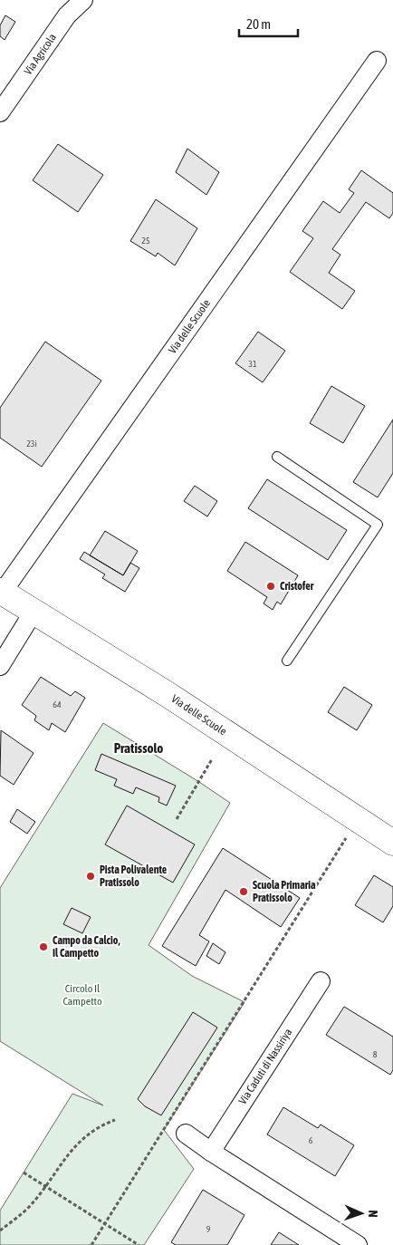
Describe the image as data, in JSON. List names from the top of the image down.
{
  "streets": {
    "main road": ["Via delle Scuole"],
    "street": ["Via Agricola", "Via Caduti di Nassiriya"]
  },
  "districts": ["Pratissolo"],
  "parks": ["Circolo Il Campetto"],
  "places": [
    "Cristofer",
    "Pista Polivalente Pratissolo",
    "Scuola Primaria Pratissolo",
    "Campo da Calcio, Il Campetto"
  ],
  "house_numbers": [
    "25",
    "31",
    "23i",
    "64",
    "8",
    "6",
    "9"
  ],
  "scale_bar": "20 m",
  "north": "right"
}
